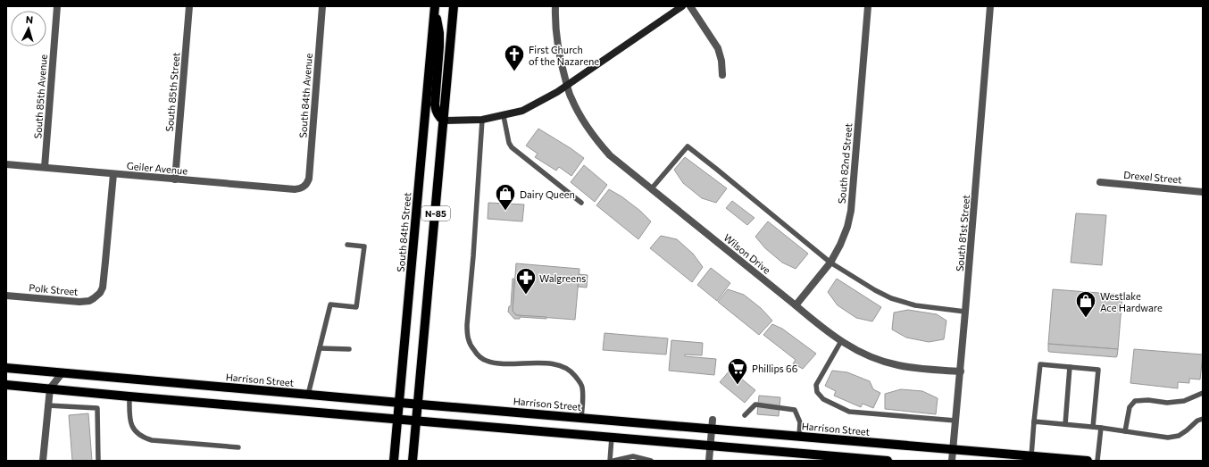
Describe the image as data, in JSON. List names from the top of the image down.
{
  "streets": {
    "main road": ["N-85", "South 84th Street", "Harrison Street"],
    "street": [
      "South 85th Street",
      "South 84th Avenue",
      "South 85th Avenue",
      "South 82nd Street",
      "Geiler Avenue",
      "Drexel Street",
      "South 81st Street",
      "Wilson Drive",
      "Polk Street"
    ]
  },
  "crossings": [
    ["South 85th Street", "Geiler Avenue"],
    ["South 84th Avenue", "Geiler Avenue"],
    ["South 85th Avenue", "Geiler Avenue"],
    ["South 82nd Street", "Wilson Drive"],
    ["Geiler Avenue", "Polk Street"],
    ["N-85", "Harrison Street"],
    ["South 84th Street", "Harrison Street"],
    ["South 81st Street", "Wilson Drive"],
    ["South 81st Street", "Harrison Street"]
  ],
  "places": {
    "church": ["First Church of the Nazarene"],
    "shop": ["Dairy Queen", "Westlake Ace Hardware"],
    "pharmacy": ["Walgreens"],
    "supermarket": ["Phillips 66"]
  },
  "north": "top"
}
